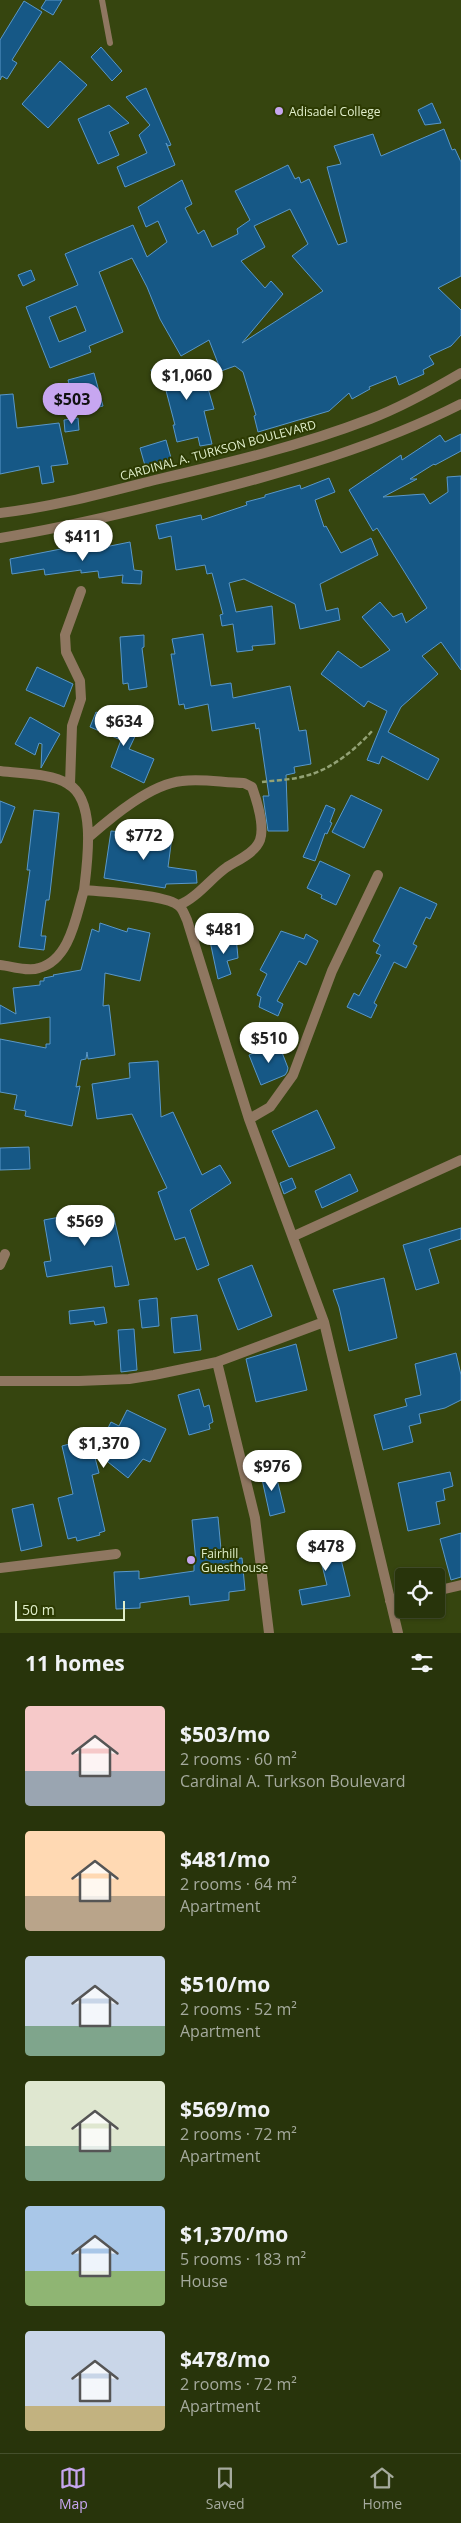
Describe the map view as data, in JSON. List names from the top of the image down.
{
  "streets": {
    "street": ["CARDINAL A. TURKSON BOULEVARD"]
  },
  "places": ["Adisadel College", "Fairhill Guesthouse"],
  "scale_bar": "50 m",
  "page": {
    "price": [
      "$1,060",
      "$503",
      "$411",
      "$634",
      "$772",
      "$481",
      "$510",
      "$569",
      "$1,370",
      "$976",
      "$478"
    ],
    "scale": "50 m",
    "heading": "11 homes",
    "list": [
      {
        "name": "$503/mo",
        "note": "2 rooms · 60 m² · Cardinal A. Turkson Boulevard"
      },
      {
        "name": "$481/mo",
        "note": "2 rooms · 64 m² · Apartment"
      },
      {
        "name": "$510/mo",
        "note": "2 rooms · 52 m² · Apartment"
      },
      {
        "name": "$569/mo",
        "note": "2 rooms · 72 m² · Apartment"
      },
      {
        "name": "$1,370/mo",
        "note": "5 rooms · 183 m² · House"
      },
      {
        "name": "$478/mo",
        "note": "2 rooms · 72 m² · Apartment"
      }
    ],
    "tabs": ["Map", "Saved", "Home"]
  }
}
